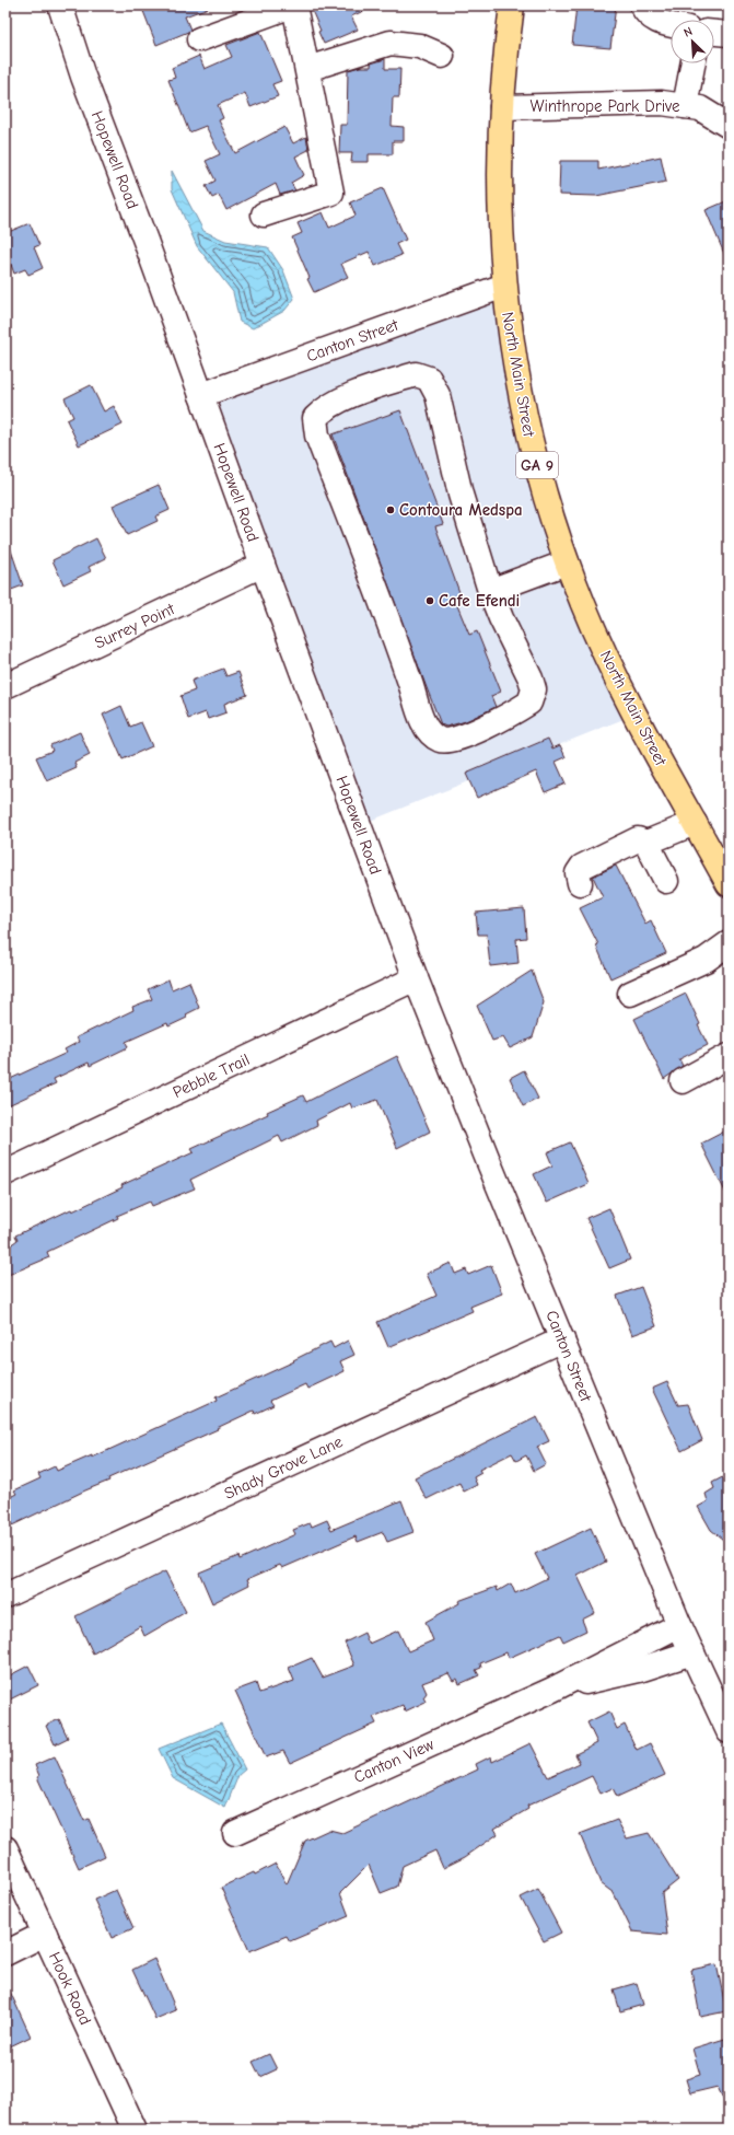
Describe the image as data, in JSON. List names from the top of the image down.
{
  "streets": {
    "main road": ["North Main Street", "GA 9"],
    "street": [
      "Winthrope Park Drive",
      "Hopewell Road",
      "Canton Street",
      "Surrey Point",
      "Pebble Trail",
      "Shady Grove Lane",
      "Canton View",
      "Hook Road"
    ]
  },
  "crossings": [
    ["Winthrope Park Drive", "North Main Street"],
    ["Hopewell Road", "Canton Street"],
    ["Hopewell Road", "Surrey Point"],
    ["Hopewell Road", "Pebble Trail"],
    ["Canton Street", "North Main Street"],
    ["Canton Street", "Pebble Trail"],
    ["Canton Street", "Shady Grove Lane"],
    ["Canton Street", "Canton View"]
  ],
  "places": ["Contoura Medspa", "Cafe Efendi"],
  "north": "top left"
}
